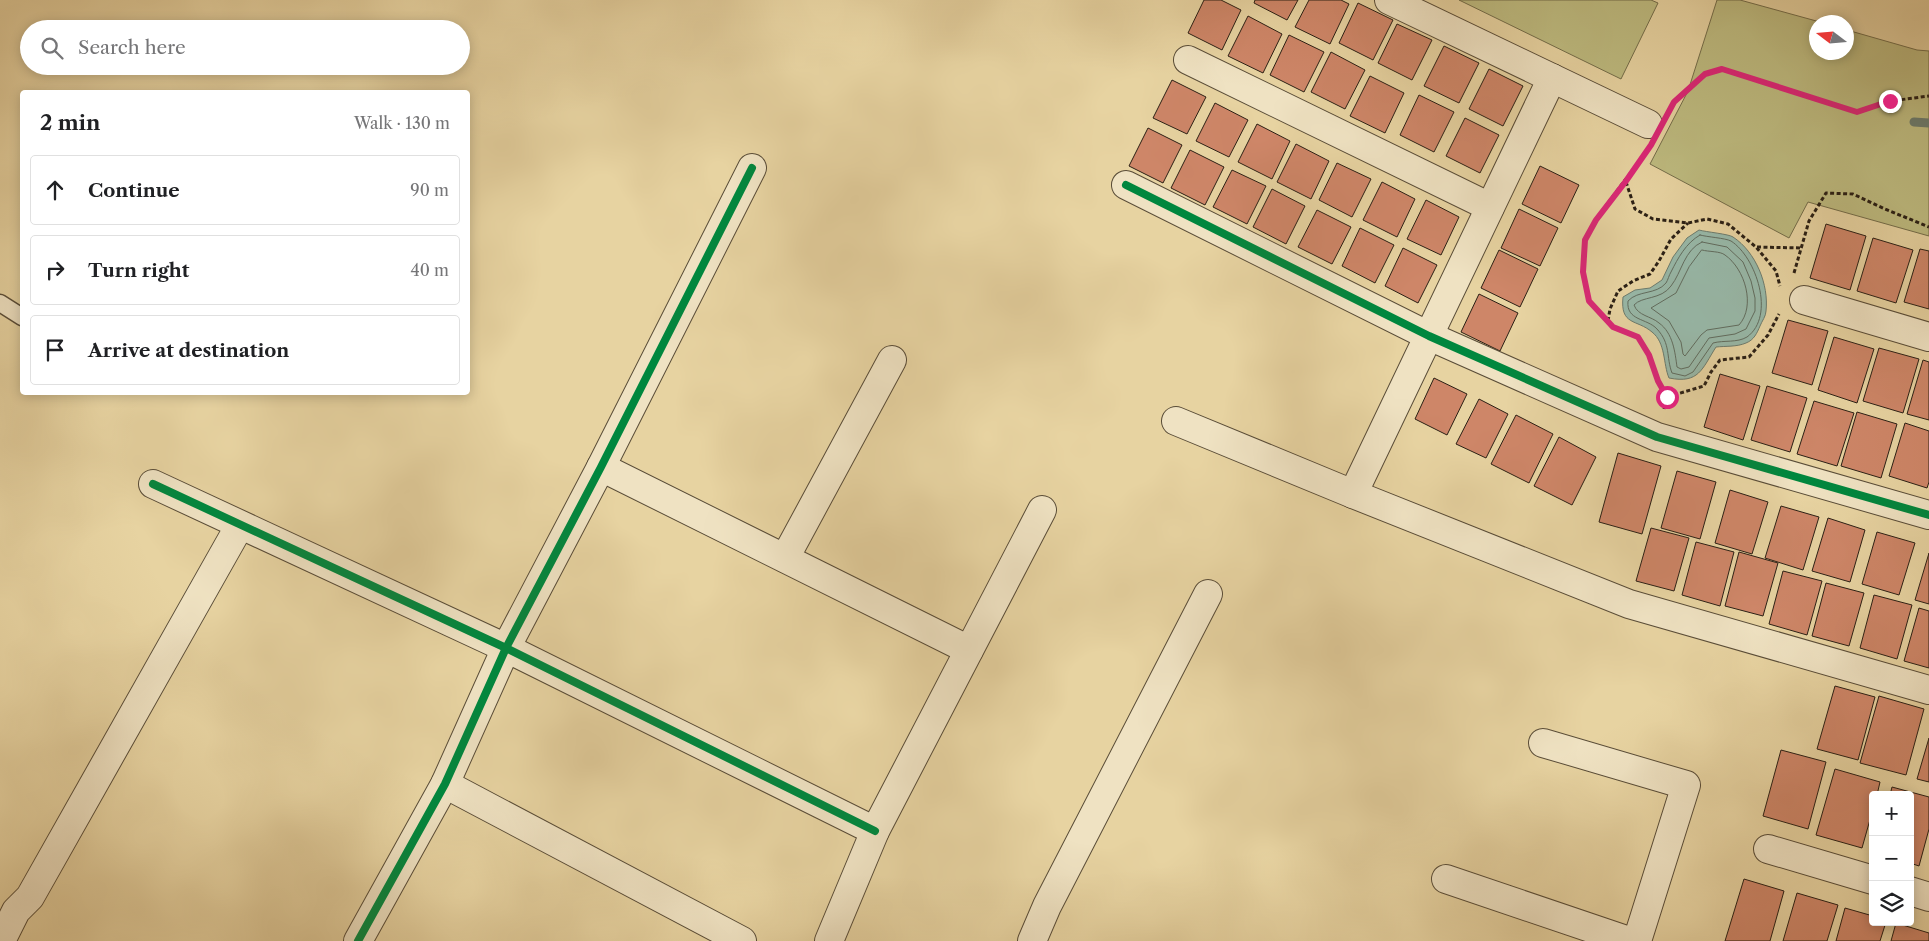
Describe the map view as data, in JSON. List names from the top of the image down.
{
  "north": "left",
  "page": {
    "search": "Search here",
    "heading": ["2 min", "Walk · 130 m"],
    "list": [
      ["Continue", "90 m"],
      ["Turn right", "40 m"],
      "Arrive at destination"
    ],
    "map_buttons": ["+", "−"]
  }
}
